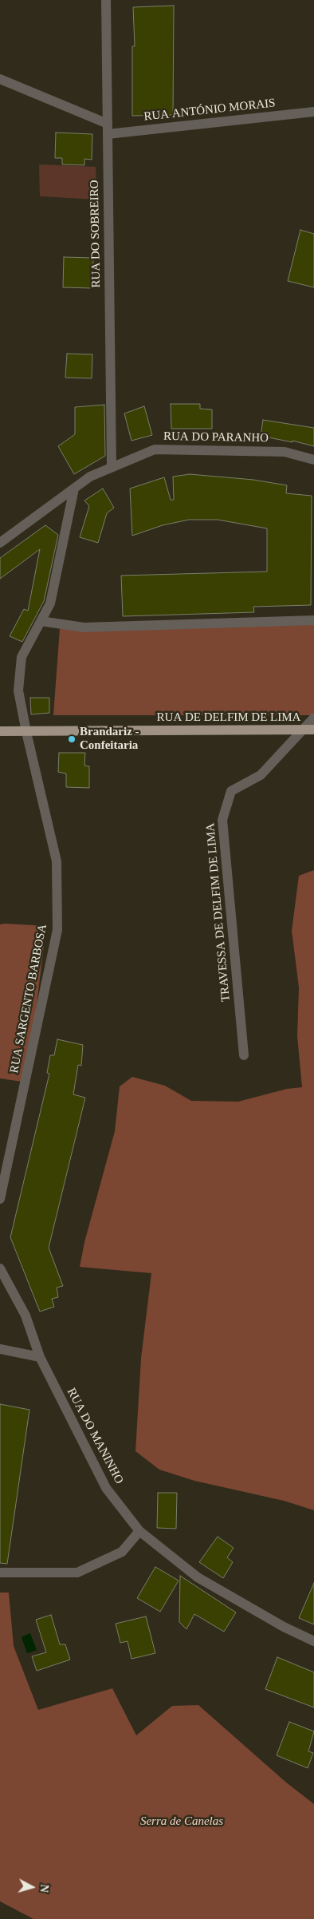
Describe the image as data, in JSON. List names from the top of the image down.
{
  "streets": {
    "main road": ["RUA DE DELFIM DE LIMA"],
    "street": [
      "RUA ANTÓNIO MORAIS",
      "RUA DO SOBREIRO",
      "RUA DO PARANHO",
      "TRAVESSA DE DELFIM DE LIMA",
      "RUA SARGENTO BARBOSA",
      "RUA DO MANINHO"
    ]
  },
  "crossings": [
    ["RUA ANTÓNIO MORAIS", "RUA DO SOBREIRO"],
    ["RUA DO SOBREIRO", "RUA DO PARANHO"],
    ["RUA DO PARANHO", "RUA SARGENTO BARBOSA"],
    ["RUA DE DELFIM DE LIMA", "TRAVESSA DE DELFIM DE LIMA"],
    ["RUA DE DELFIM DE LIMA", "RUA SARGENTO BARBOSA"]
  ],
  "parks": ["Serra de Canelas"],
  "places": ["Brandariz - Confeitaria"],
  "north": "right"
}
